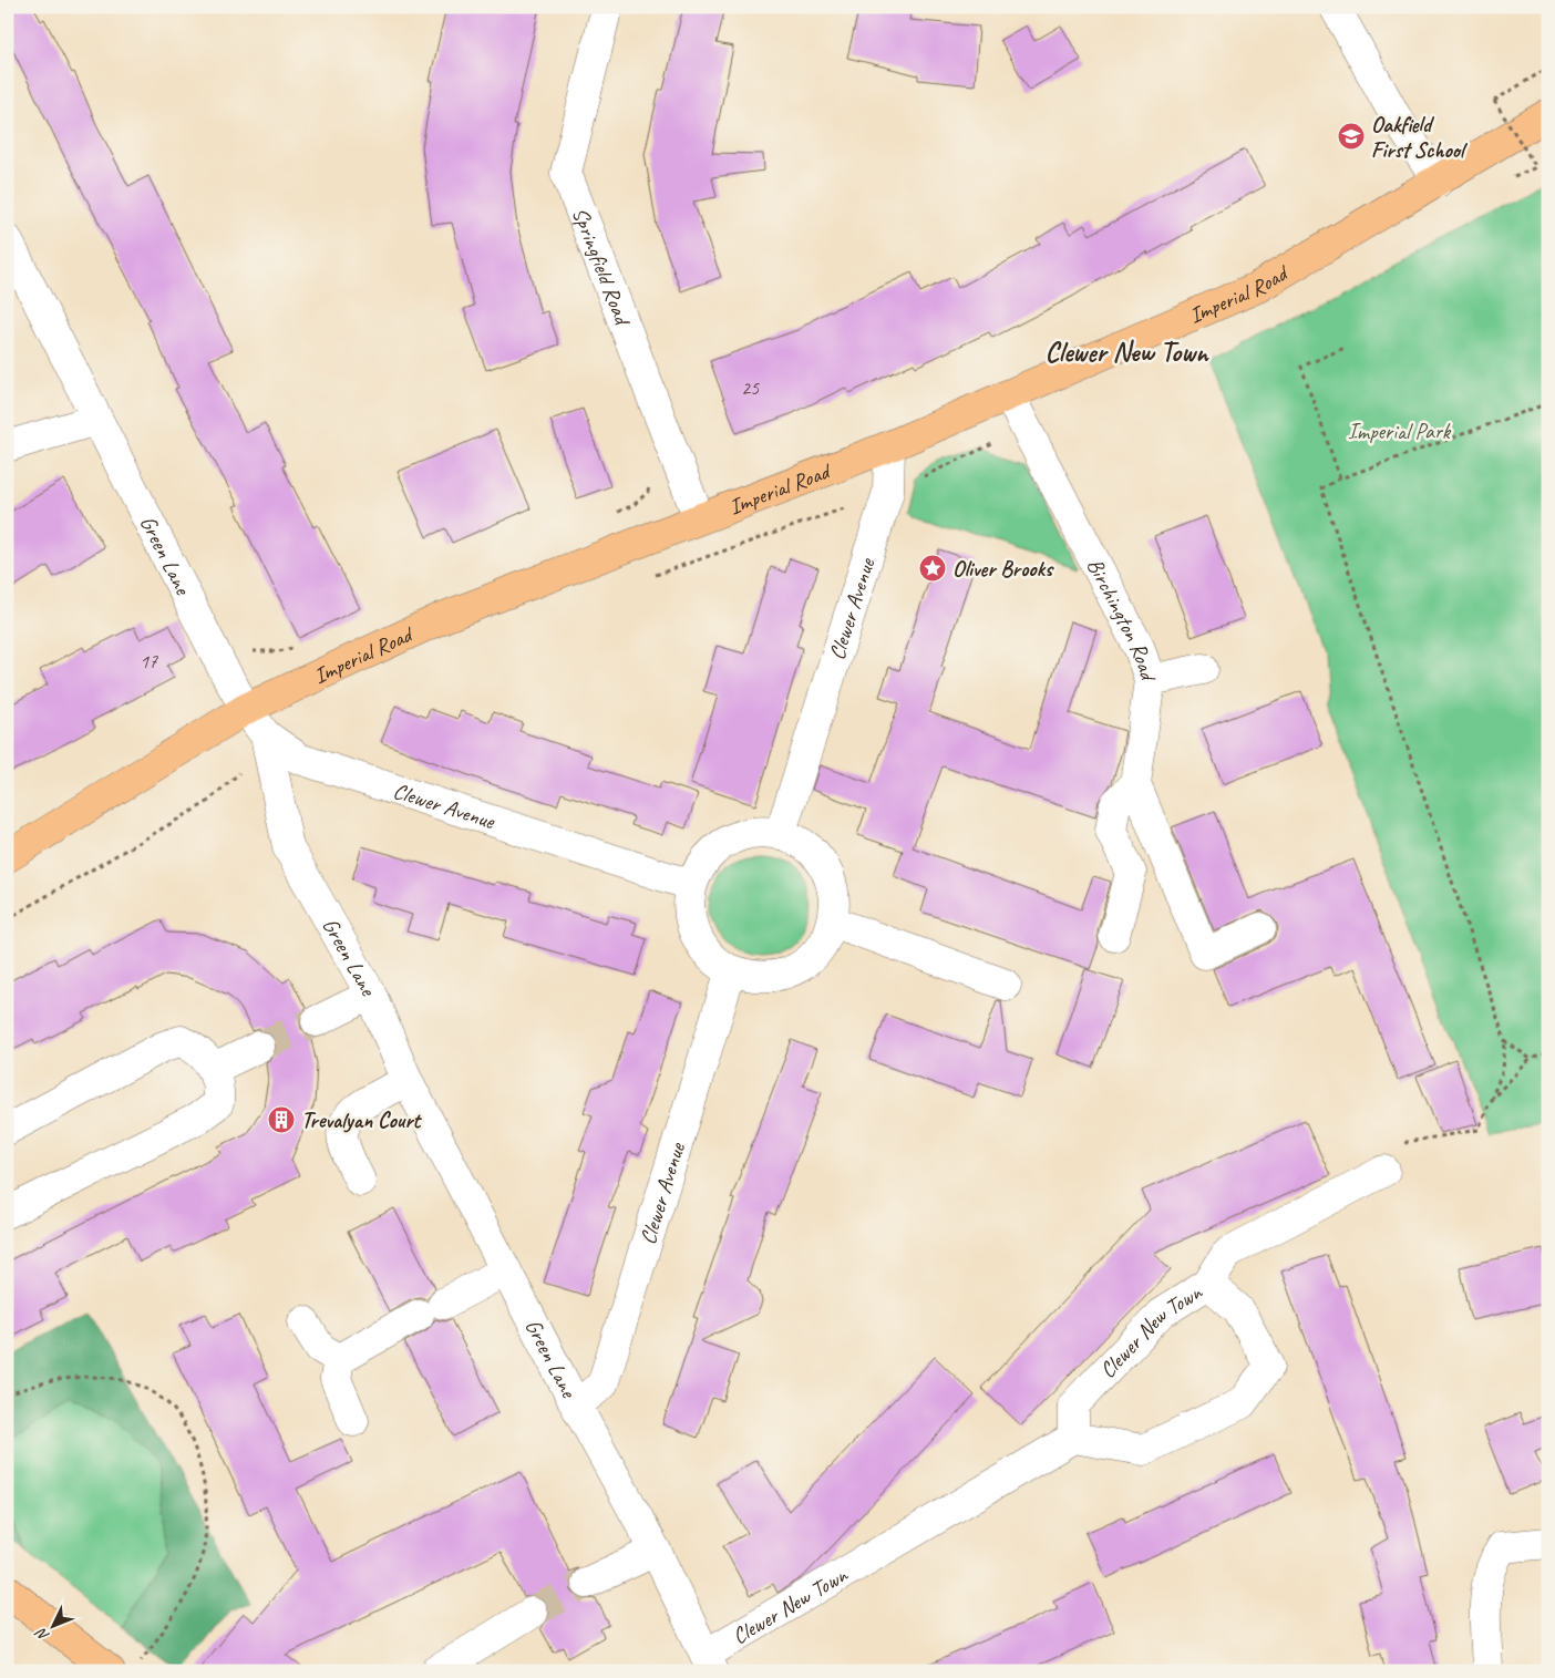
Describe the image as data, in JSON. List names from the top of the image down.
{
  "streets": {
    "main road": ["Imperial Road"],
    "street": [
      "Springfield Road",
      "Green Lane",
      "Clewer Avenue",
      "Birchington Road",
      "Clewer New Town"
    ]
  },
  "crossings": [
    ["Springfield Road", "Imperial Road"],
    ["Imperial Road", "Green Lane"],
    ["Imperial Road", "Clewer Avenue"],
    ["Imperial Road", "Birchington Road"],
    ["Green Lane", "Clewer Avenue"],
    ["Green Lane", "Clewer New Town"]
  ],
  "districts": ["Clewer New Town"],
  "parks": ["Imperial Park"],
  "places": {
    "school or university": ["Oakfield First School"],
    "place": ["Oliver Brooks"],
    "building": ["Trevalyan Court"]
  },
  "house_numbers": ["25", "17"],
  "north": "bottom left"
}
